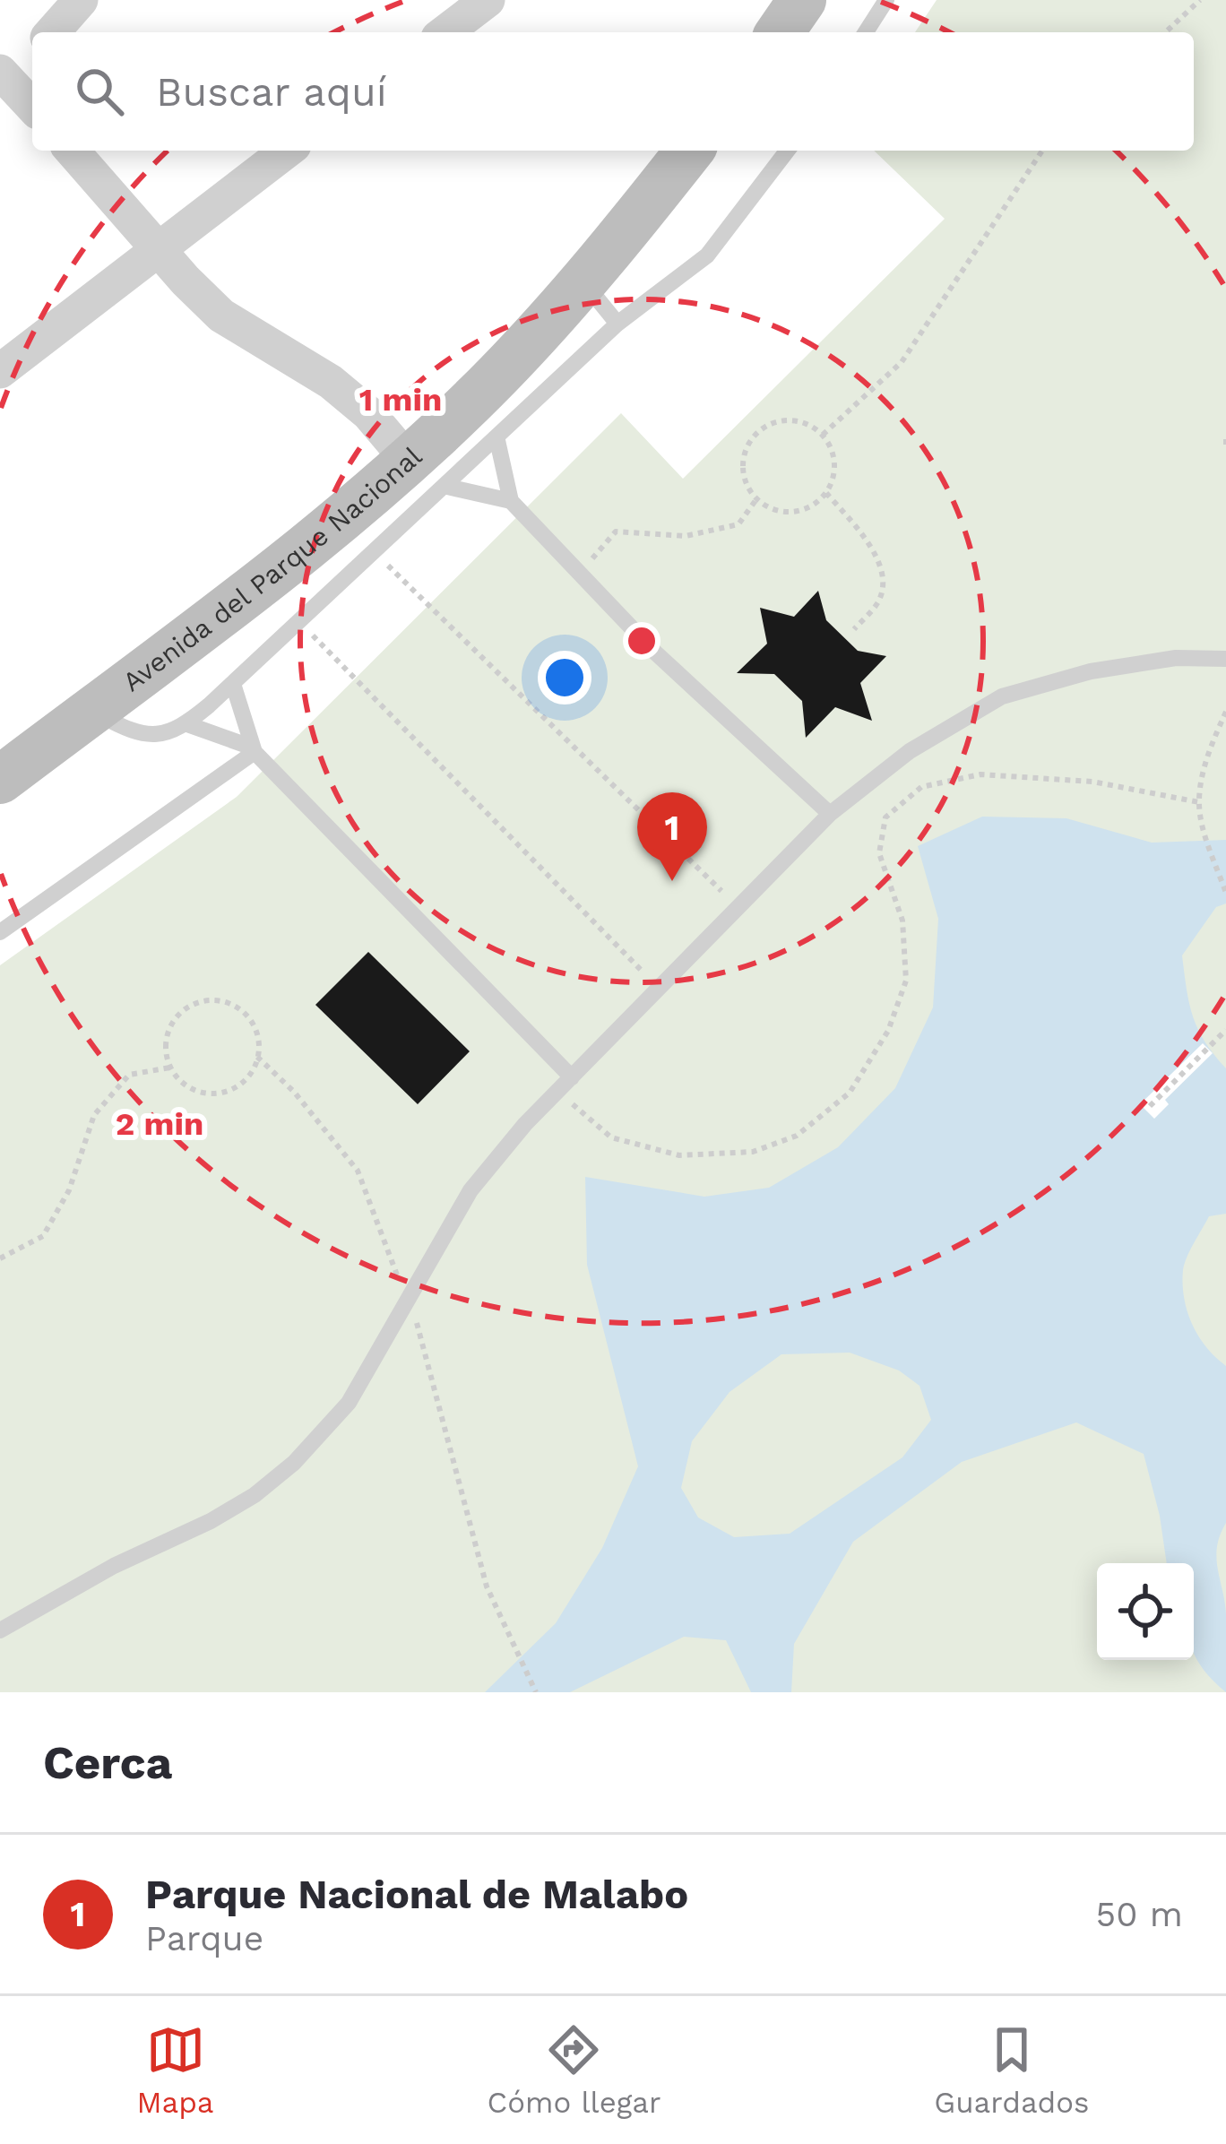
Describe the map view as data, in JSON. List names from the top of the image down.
{
  "streets": {
    "street": ["Avenida del Parque Nacional"]
  },
  "page": {
    "search": "Buscar aquí",
    "pins": "1",
    "heading": "Cerca",
    "list": [
      {
        "mark": "1",
        "name": "Parque Nacional de Malabo",
        "note": "Parque",
        "value": "50 m"
      }
    ],
    "nav": ["Mapa", "Cómo llegar", "Guardados"]
  },
  "rings": ["1 min", "2 min"]
}
